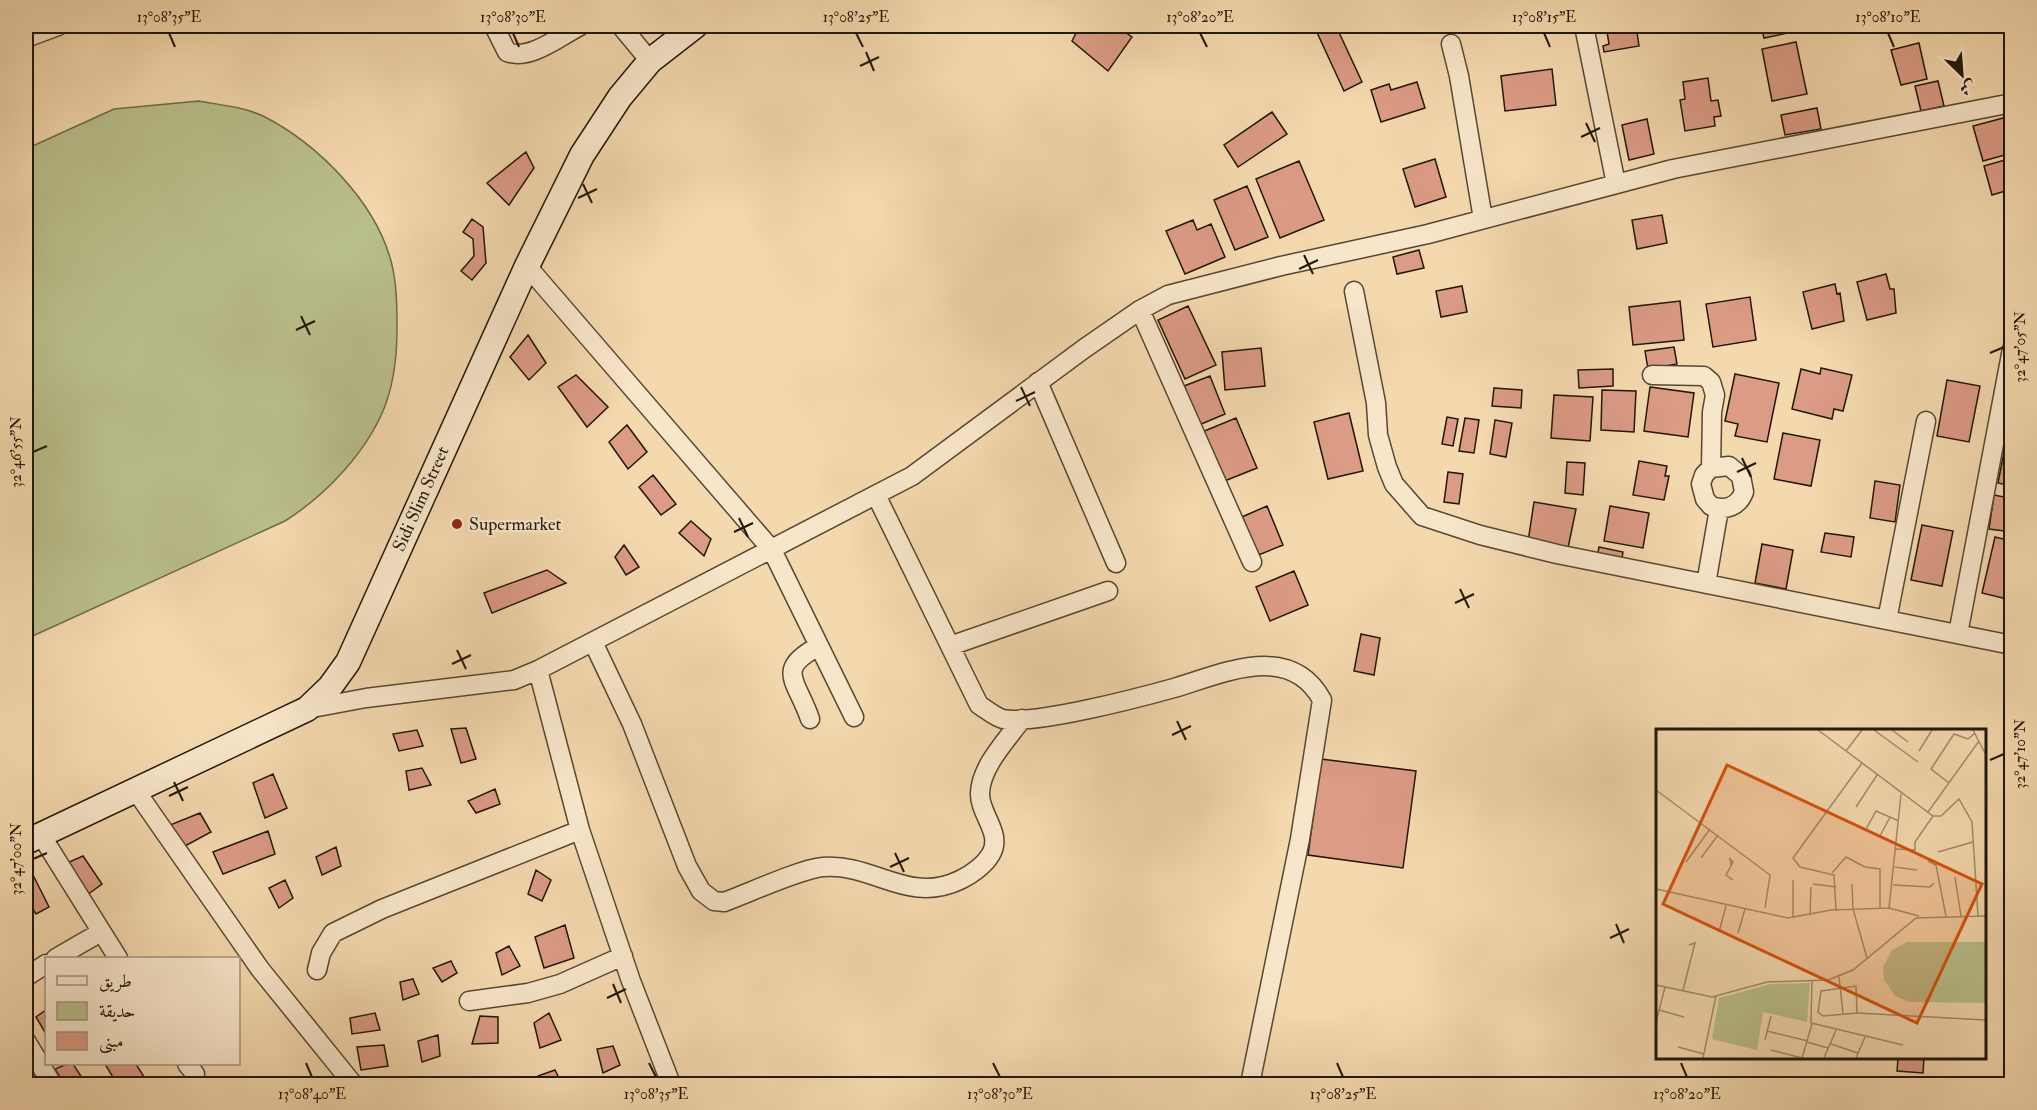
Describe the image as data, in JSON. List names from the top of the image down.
{
  "streets": {
    "main road": ["Sidi Slim Street"]
  },
  "places": ["Supermarket"],
  "legend": ["طريق", "حديقة", "مبنى"],
  "north": "bottom right",
  "coordinates": [
    "13°08'35\"E",
    "13°08'30\"E",
    "13°08'25\"E",
    "13°08'20\"E",
    "13°08'15\"E",
    "13°08'10\"E",
    "32°47'05\"N",
    "32°46'55\"N",
    "32°47'10\"N",
    "32°47'00\"N",
    "13°08'40\"E"
  ]
}
